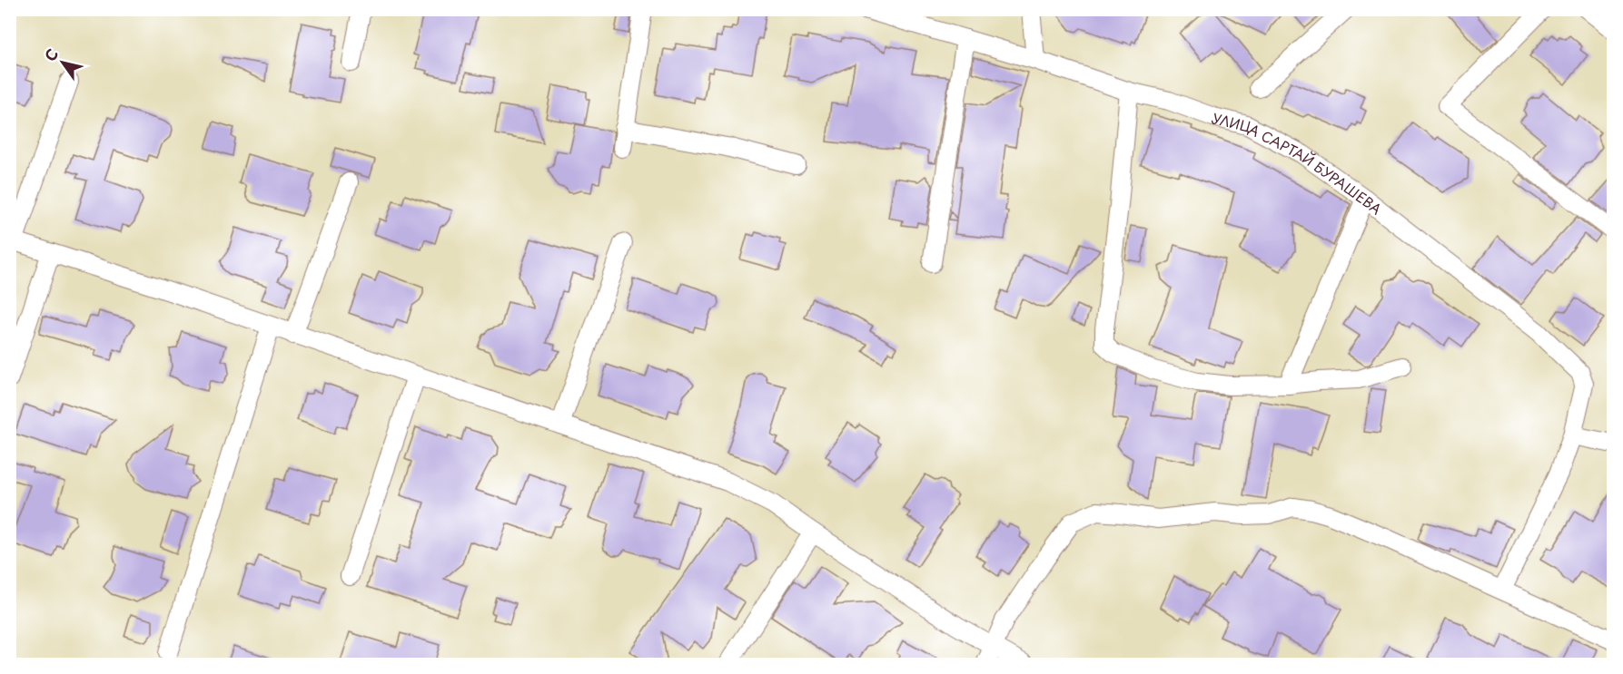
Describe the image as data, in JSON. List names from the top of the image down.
{
  "streets": {
    "street": ["УЛИЦА САРТАЙ БУРАШЕВА"]
  },
  "north": "top left"
}
